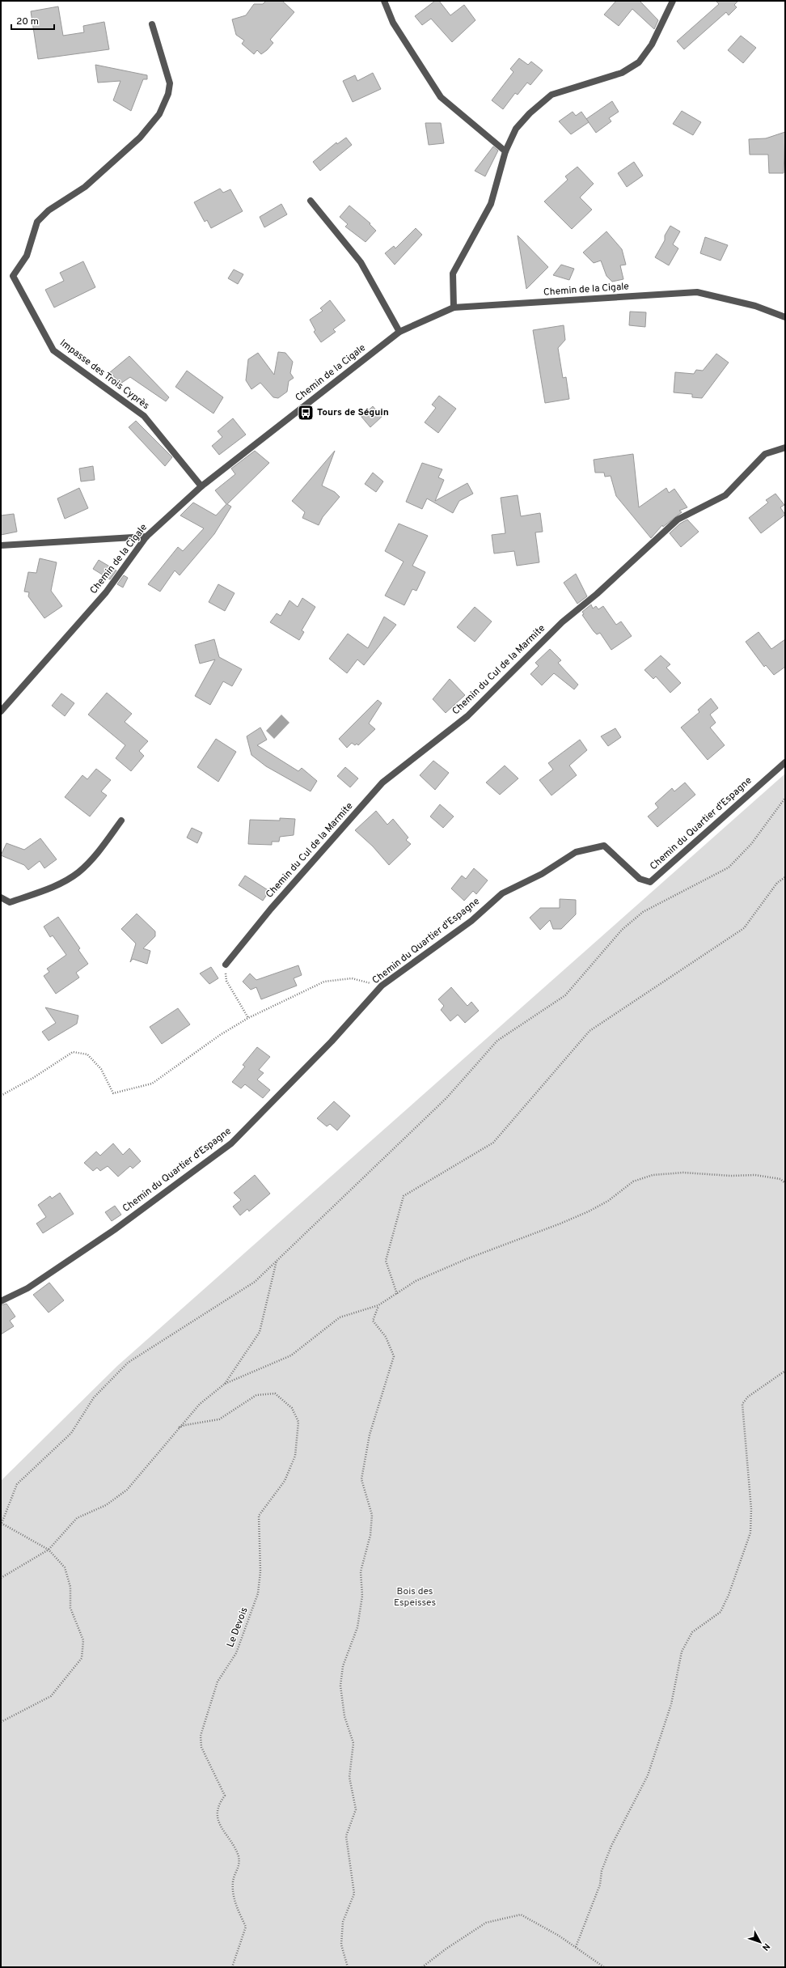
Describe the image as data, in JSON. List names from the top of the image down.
{
  "streets": {
    "street": [
      "Chemin de la Cigale",
      "Impasse des Trois Cyprès",
      "Chemin du Cul de la Marmite",
      "Chemin du Quartier d'Espagne"
    ],
    "path": ["Le Devois"]
  },
  "crossings": [
    ["Chemin de la Cigale", "Impasse des Trois Cyprès"]
  ],
  "parks": ["Bois des Espeisses"],
  "places": {
    "bus stop": ["Tours de Séguin"]
  },
  "scale_bar": "20 m",
  "north": "bottom right"
}
